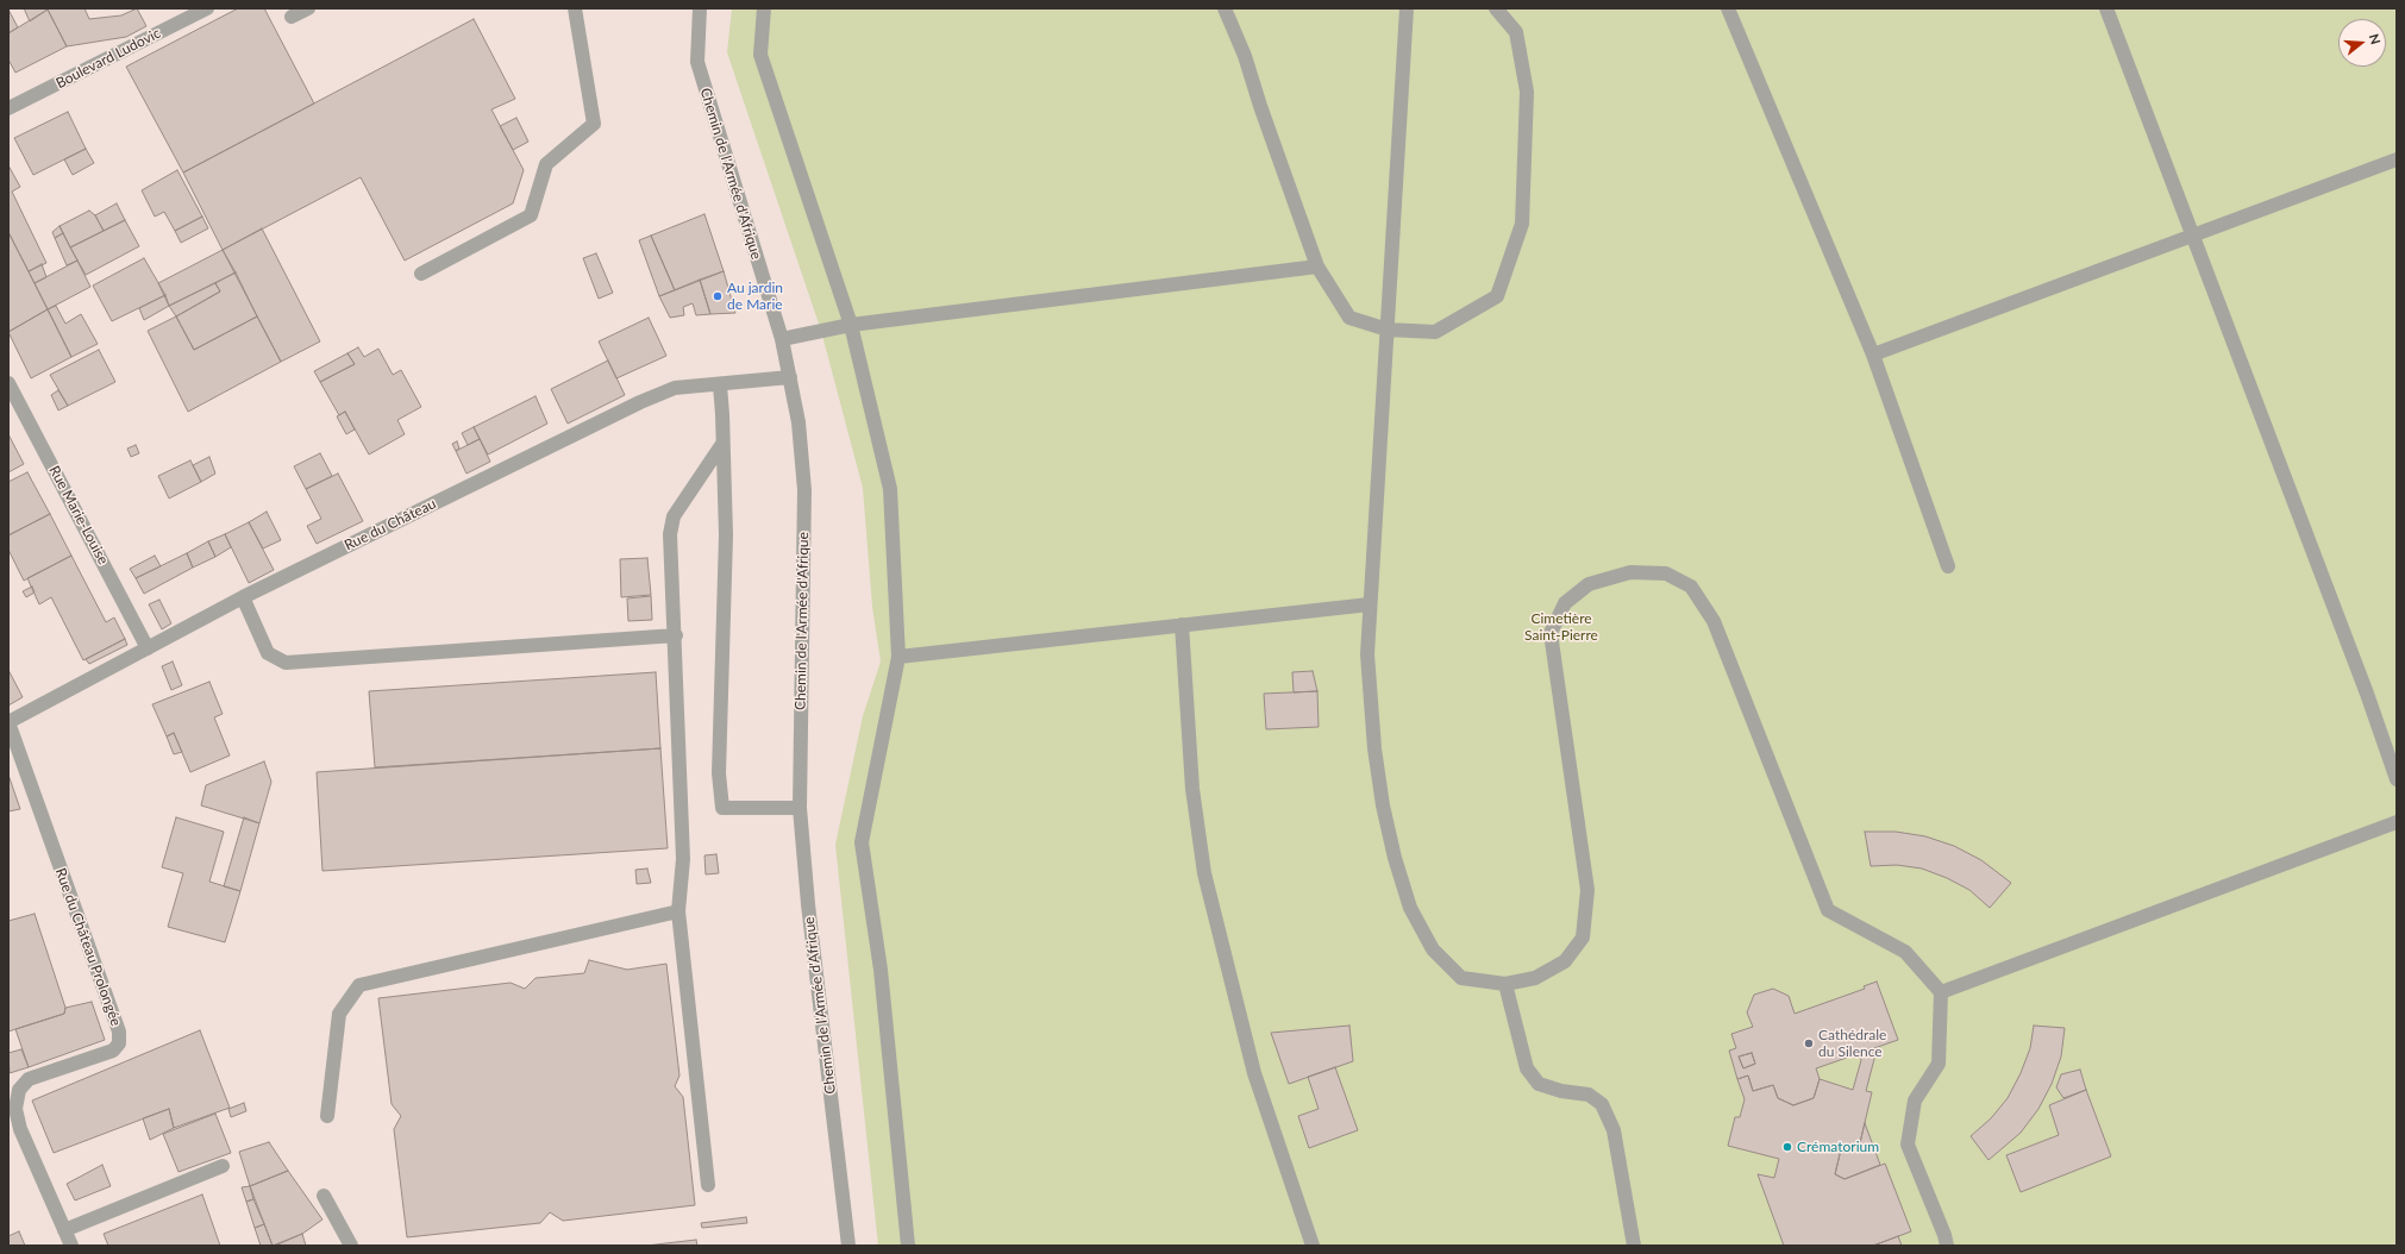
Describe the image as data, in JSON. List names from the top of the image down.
{
  "streets": {
    "street": [
      "Boulevard Ludovic",
      "Chemin de l'Armée d'Afrique",
      "Rue Marie-Louise",
      "Rue du Château",
      "Rue du Château Prolongée"
    ]
  },
  "crossings": [
    ["Chemin de l'Armée d'Afrique", "Rue du Château"],
    ["Rue Marie-Louise", "Rue du Château"],
    ["Rue du Château", "Rue du Château Prolongée"]
  ],
  "parks": ["Cimetière Saint-Pierre"],
  "places": ["Au jardin de Marie", "Cathédrale du Silence", "Crématorium"],
  "north": "right"
}
